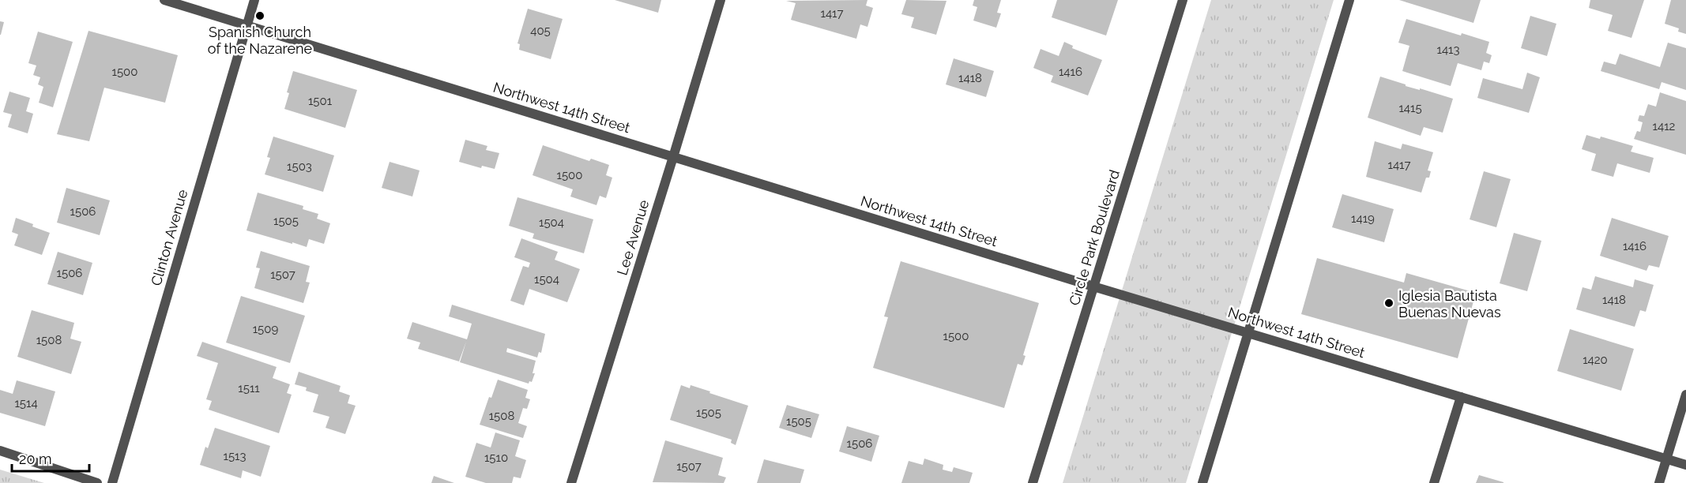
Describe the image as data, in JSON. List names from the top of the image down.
{
  "streets": {
    "street": [
      "Northwest 14th Street",
      "Clinton Avenue",
      "Lee Avenue",
      "Circle Park Boulevard"
    ]
  },
  "crossings": [
    ["Northwest 14th Street", "Clinton Avenue"],
    ["Northwest 14th Street", "Lee Avenue"],
    ["Northwest 14th Street", "Circle Park Boulevard"]
  ],
  "places": ["Spanish Church of the Nazarene", "Iglesia Bautista Buenas Nuevas"],
  "house_numbers": [
    "1417",
    "405",
    "1413",
    "1500",
    "1416",
    "1418",
    "1501",
    "1415",
    "1412",
    "1417",
    "1503",
    "1500",
    "1506",
    "1419",
    "1505",
    "1504",
    "1416",
    "1506",
    "1507",
    "1504",
    "1418",
    "1509",
    "1500",
    "1508",
    "1420",
    "1511",
    "1514",
    "1505",
    "1508",
    "1505",
    "1506",
    "1513",
    "1510",
    "1507"
  ],
  "scale_bar": "20 m"
}
